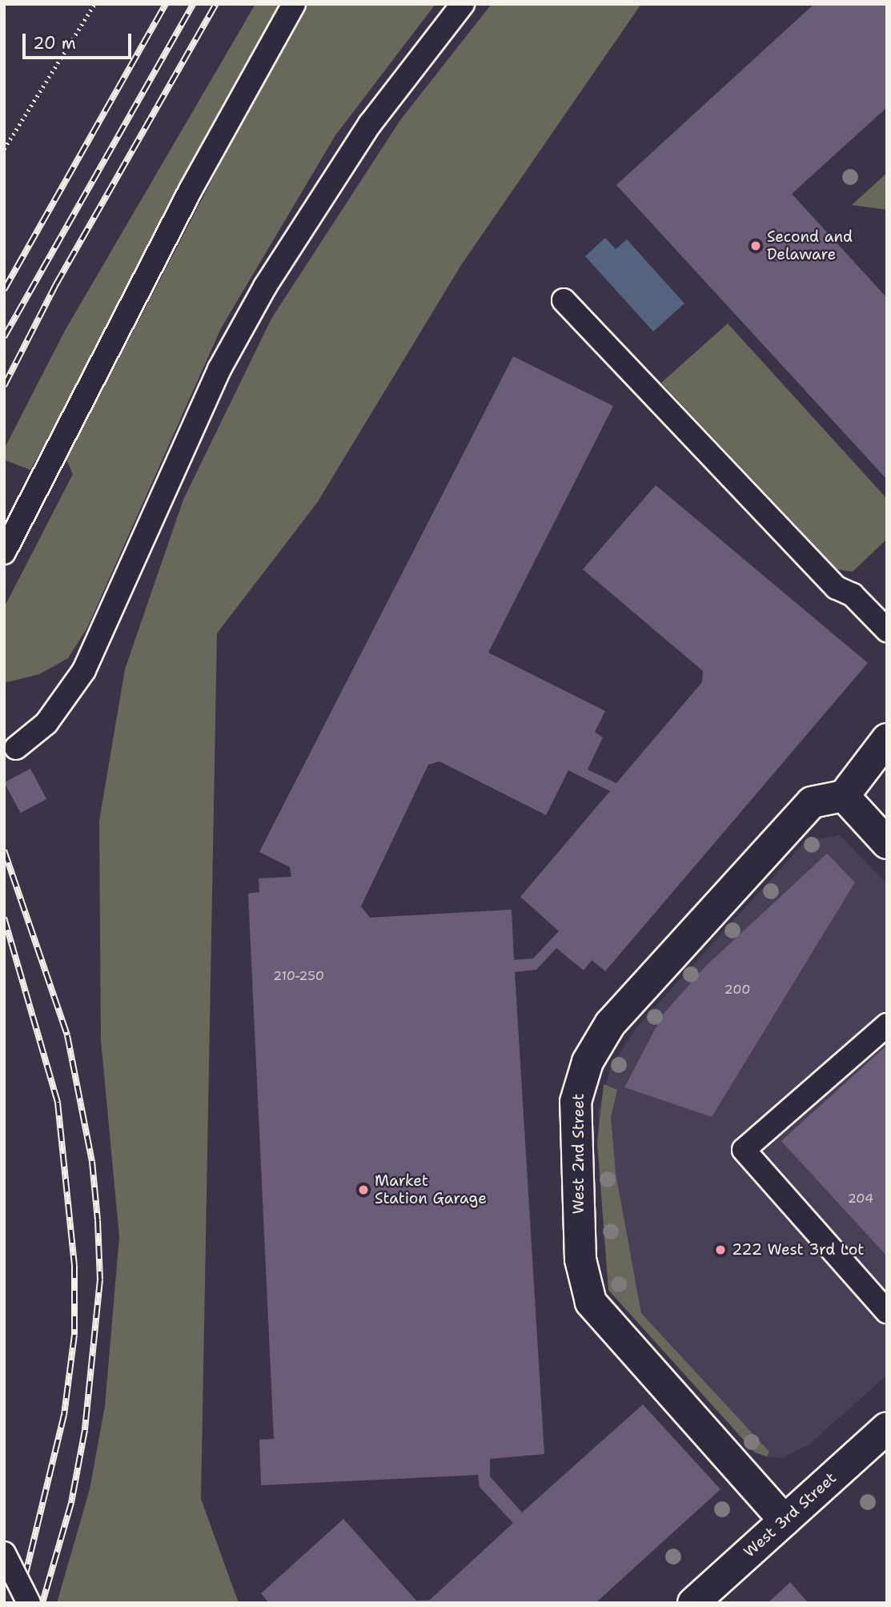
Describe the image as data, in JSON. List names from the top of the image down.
{
  "streets": {
    "street": ["West 2nd Street", "West 3rd Street"]
  },
  "crossings": [
    ["West 2nd Street", "West 3rd Street"]
  ],
  "places": ["Second and Delaware", "Market Station Garage", "222 West 3rd Lot"],
  "house_numbers": ["210-250", "200", "204"],
  "scale_bar": "20 m"
}
